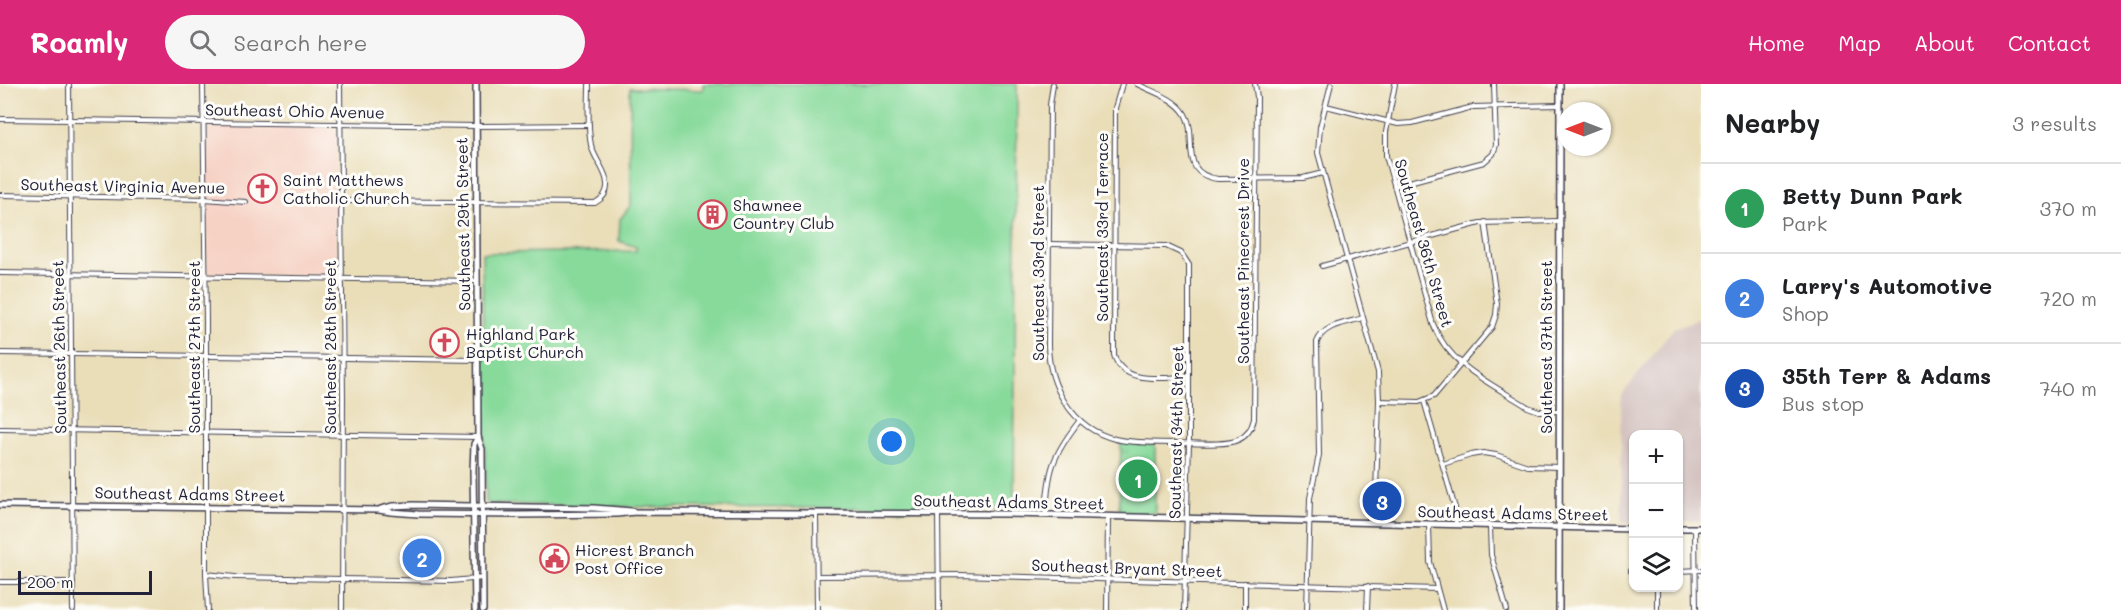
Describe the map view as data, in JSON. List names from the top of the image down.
{
  "streets": {
    "main road": ["Southeast 29th Street", "Southeast 37th Street", "Southeast Adams Street"],
    "street": [
      "Southeast Ohio Avenue",
      "Southeast Virginia Avenue",
      "Southeast 33rd Terrace",
      "Southeast 36th Street",
      "Southeast Pinecrest Drive",
      "Southeast 33rd Street",
      "Southeast 26th Street",
      "Southeast 27th Street",
      "Southeast 28th Street",
      "Southeast 34th Street",
      "Southeast Bryant Street"
    ]
  },
  "crossings": [
    ["Southeast Ohio Avenue", "Southeast 29th Street"],
    ["Southeast Ohio Avenue", "Southeast 26th Street"],
    ["Southeast Ohio Avenue", "Southeast 27th Street"],
    ["Southeast Ohio Avenue", "Southeast 28th Street"],
    ["Southeast Virginia Avenue", "Southeast 26th Street"],
    ["Southeast Virginia Avenue", "Southeast 27th Street"],
    ["Southeast 29th Street", "Southeast Adams Street"],
    ["Southeast 33rd Terrace", "Southeast 34th Street"],
    ["Southeast 36th Street", "Southeast 37th Street"],
    ["Southeast Pinecrest Drive", "Southeast 33rd Street"],
    ["Southeast 33rd Street", "Southeast 34th Street"],
    ["Southeast 26th Street", "Southeast Adams Street"],
    ["Southeast 27th Street", "Southeast Adams Street"],
    ["Southeast 28th Street", "Southeast Adams Street"],
    ["Southeast 37th Street", "Southeast Adams Street"],
    ["Southeast 34th Street", "Southeast Adams Street"],
    ["Southeast 34th Street", "Southeast Bryant Street"]
  ],
  "places": {
    "church": ["Saint Matthews Catholic Church", "Highland Park Baptist Church"],
    "building": ["Shawnee Country Club"],
    "public building": ["Hicrest Branch Post Office"]
  },
  "scale_bar": "200 m",
  "north": "left",
  "page": {
    "header": "Roamly",
    "search": "Search here",
    "nav": [
      "Home",
      "Map",
      "About",
      "Contact"
    ],
    "heading": ["Nearby", "3 results"],
    "list": [
      {
        "mark": "1",
        "name": "Betty Dunn Park",
        "note": "Park",
        "value": "370 m"
      },
      {
        "mark": "2",
        "name": "Larry's Automotive",
        "note": "Shop",
        "value": "720 m"
      },
      {
        "mark": "3",
        "name": "35th Terr & Adams",
        "note": "Bus stop",
        "value": "740 m"
      }
    ],
    "map_buttons": ["+", "−"],
    "pins": ["1", "3", "2"],
    "scale": "200 m"
  }
}
